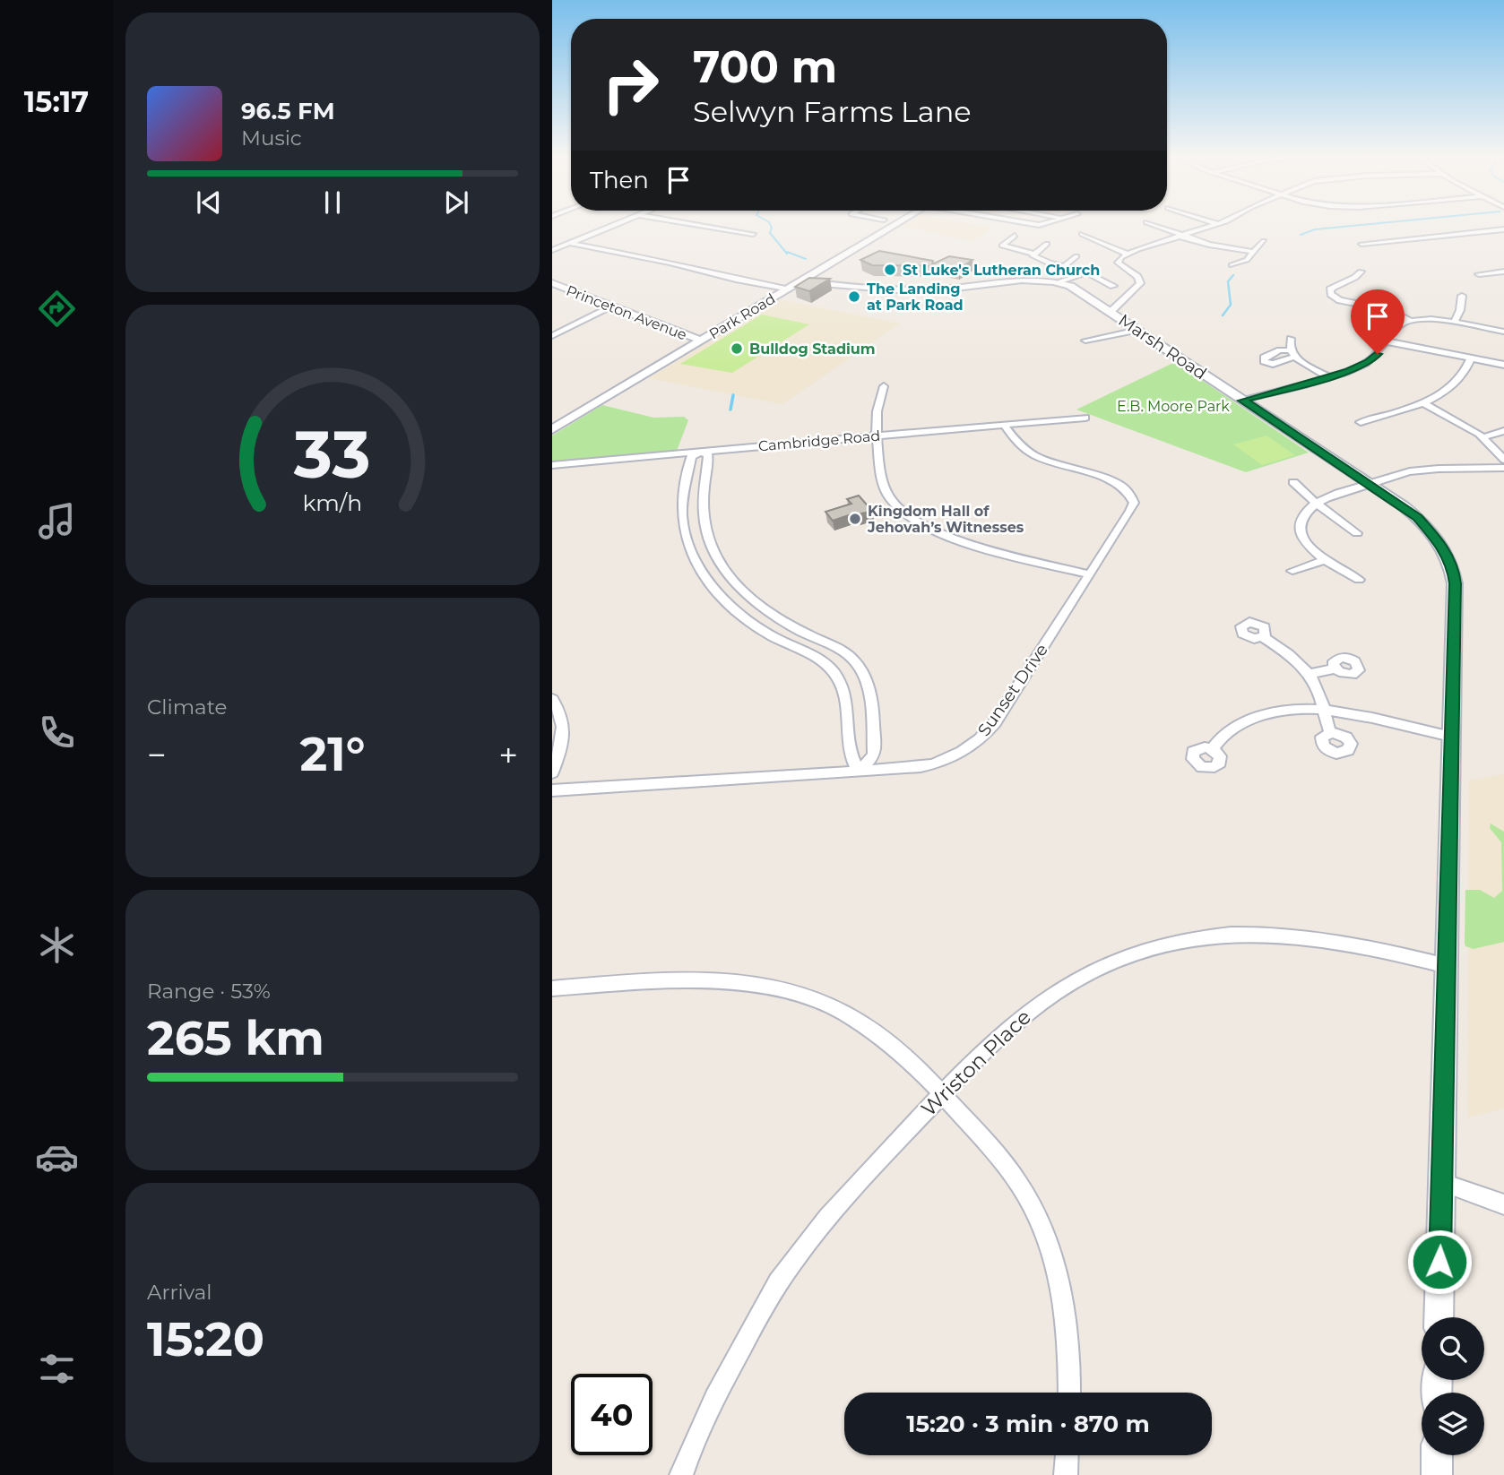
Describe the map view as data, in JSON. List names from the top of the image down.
{
  "streets": {
    "street": [
      "Princeton Avenue",
      "Park Road",
      "Marsh Road",
      "Cambridge Road",
      "Sunset Drive",
      "Wriston Place"
    ]
  },
  "crossings": [
    ["Princeton Avenue", "Park Road"],
    ["Park Road", "Marsh Road"],
    ["Marsh Road", "Wriston Place"],
    ["Cambridge Road", "Sunset Drive"]
  ],
  "parks": ["E.B. Moore Park"],
  "places": [
    "St Luke's Lutheran Church",
    "The Landing at Park Road",
    "Bulldog Stadium",
    "Kingdom Hall of Jehovah’s Witnesses"
  ],
  "page": {
    "tabs": "15:17",
    "turn": ["700 m", "Selwyn Farms Lane"],
    "song": ["96.5 FM", "Music"],
    "then": "Then",
    "tile": [
      "Climate",
      ["Range · 53%", "265 km"],
      ["Arrival", "15:20"]
    ],
    "heat": ["−", "21°", "+"],
    "limit": "40",
    "trip": "15:20 · 3 min · 870 m",
    "gauge": ["33", "km/h"]
  }
}
